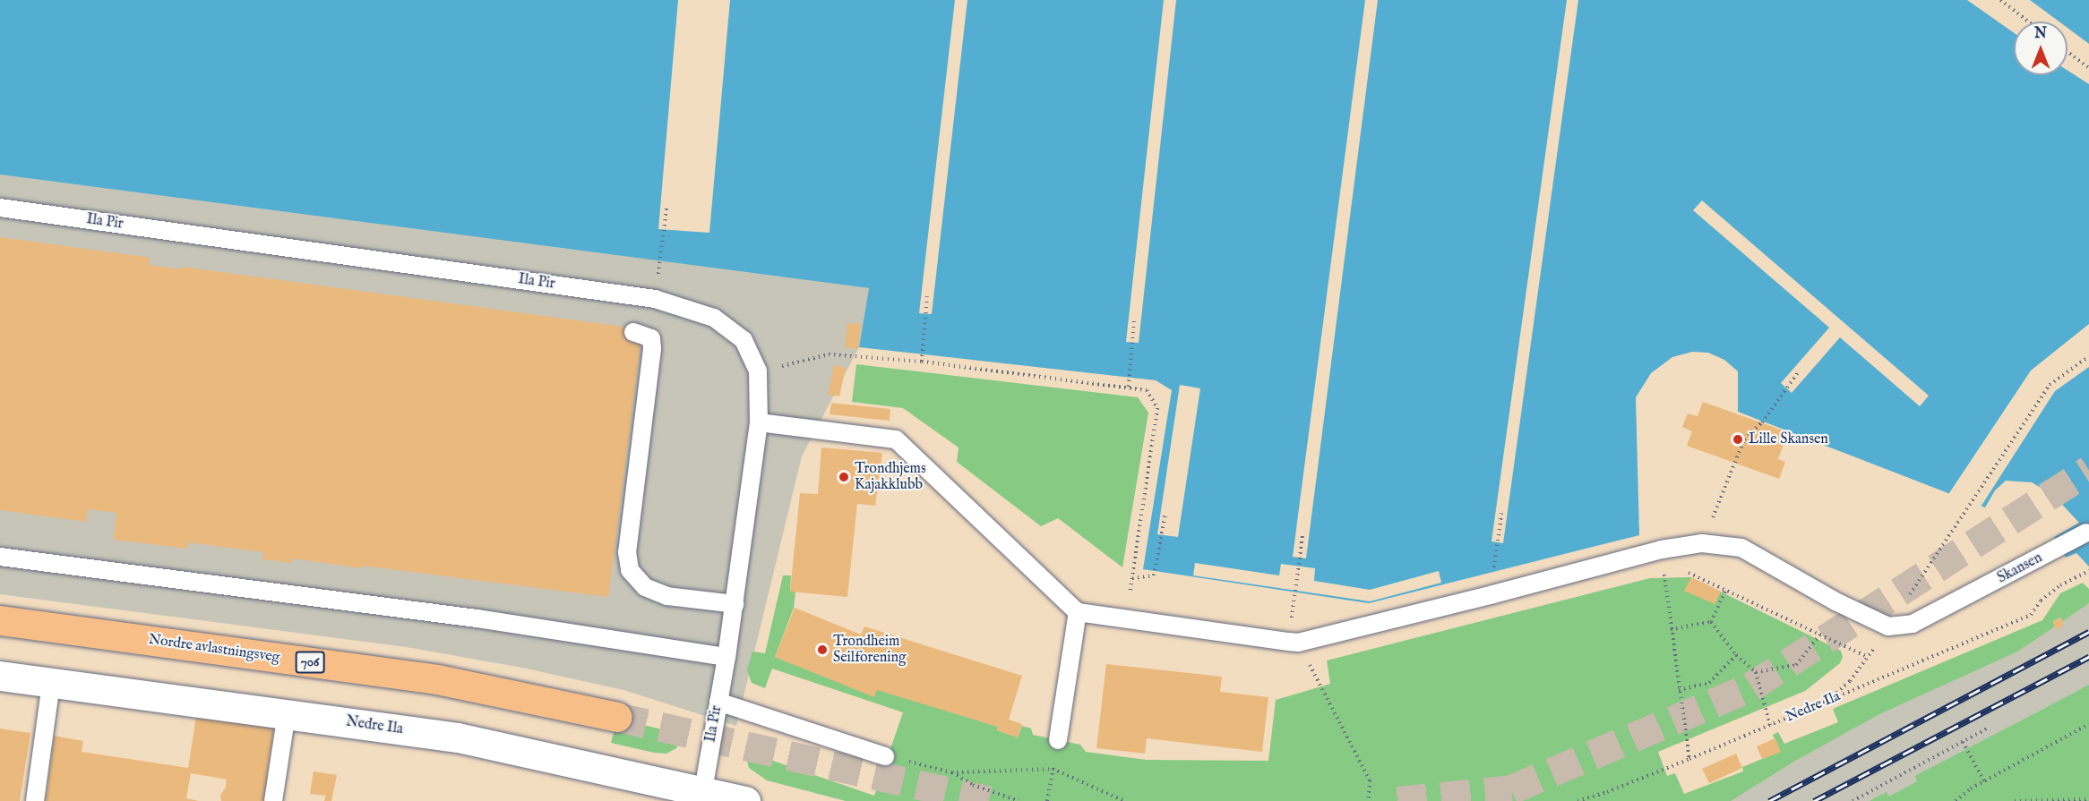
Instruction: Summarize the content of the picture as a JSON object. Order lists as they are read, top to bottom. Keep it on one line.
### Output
{"streets":{"highway":["Nordre avlastningsveg","706"],"street":["Nedre Ila"],"lane":["Ila Pir","Skansen"]},"crossings":[["Ila Pir","Nedre Ila"]],"places":["Lille Skansen","Trondhjems Kajakklubb","Trondheim Seilforening"],"north":"top"}
